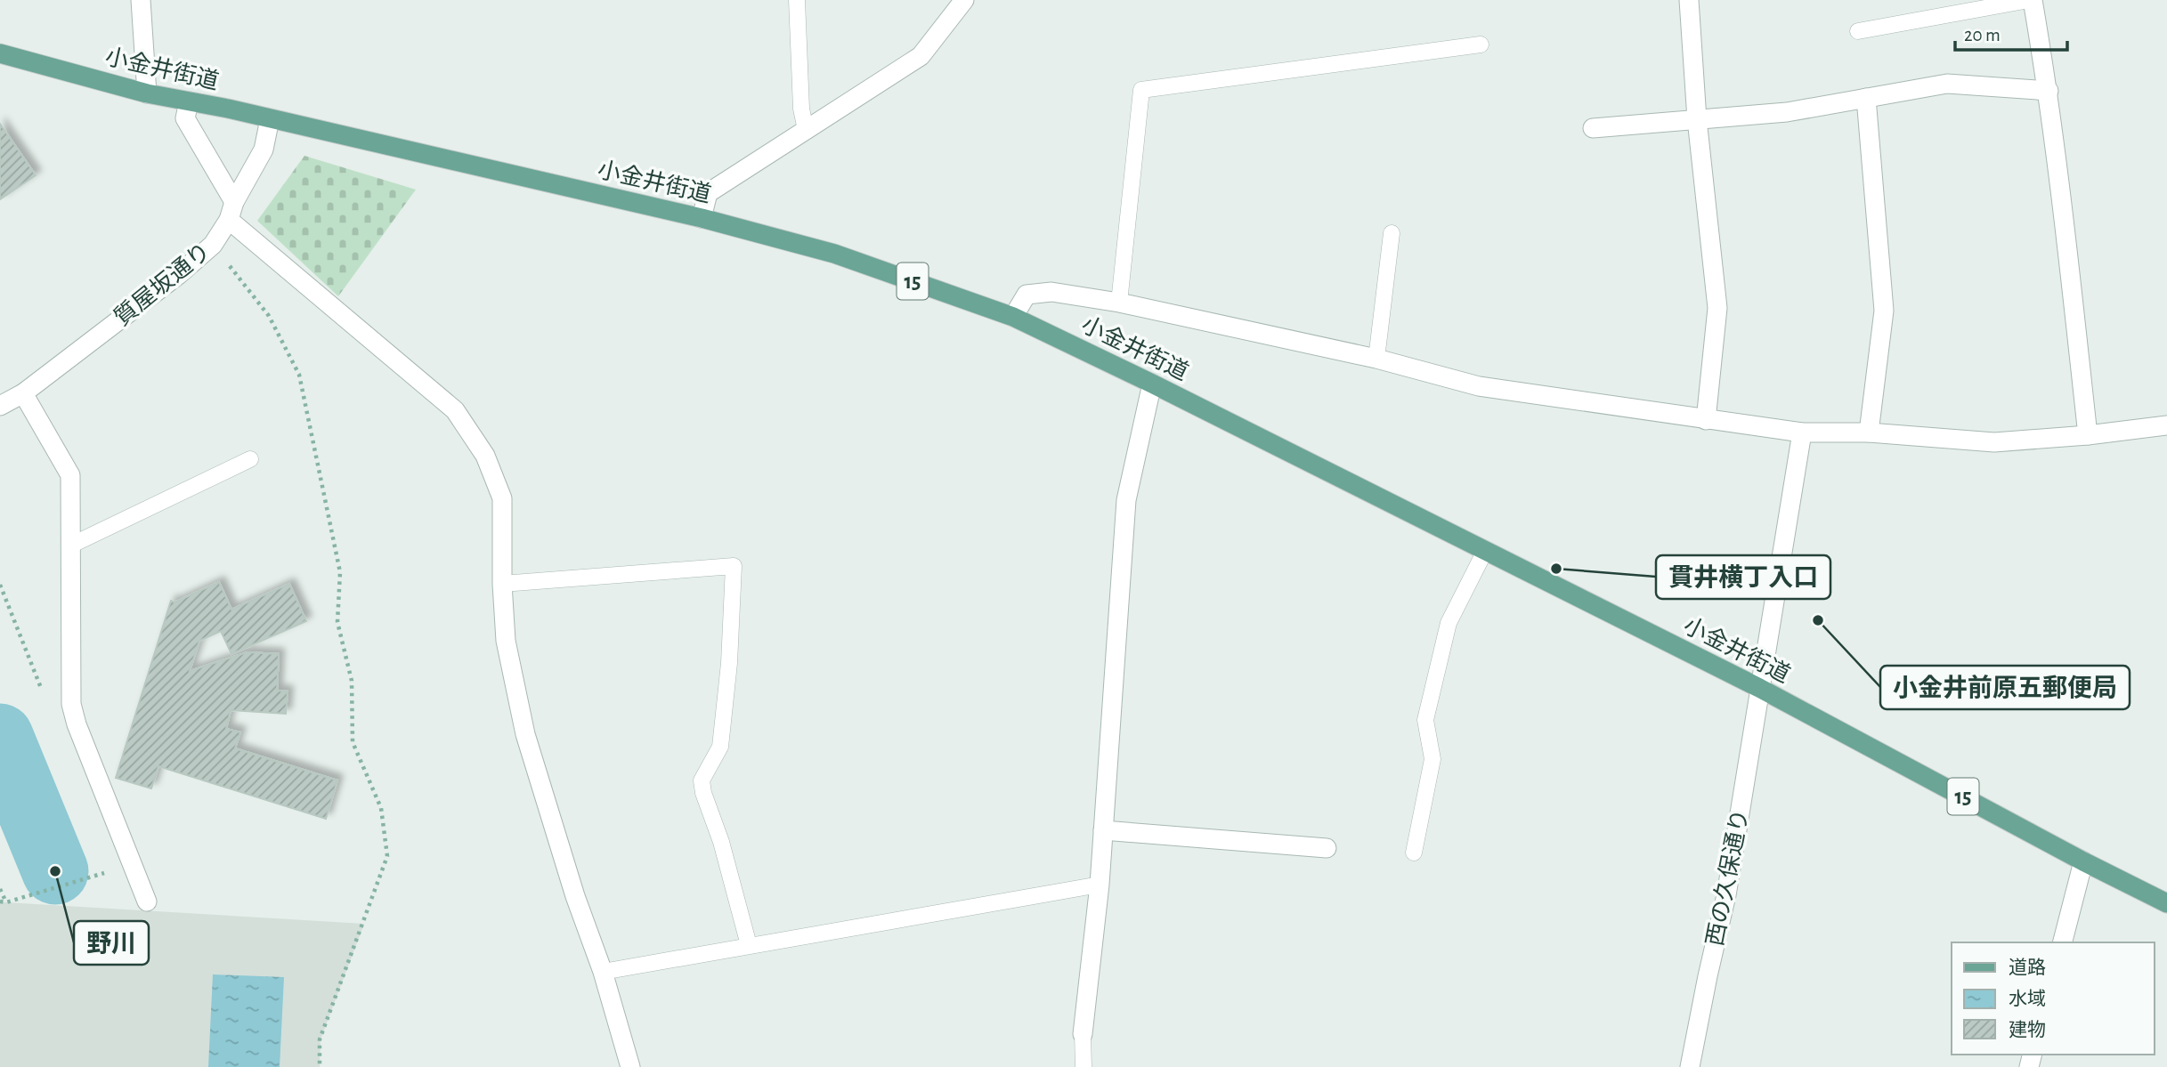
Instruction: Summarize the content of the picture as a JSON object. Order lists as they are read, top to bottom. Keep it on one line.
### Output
{"streets":{"main road":["小金井街道","15"],"street":["質屋坂通り","西の久保通り"]},"crossings":[["小金井街道","質屋坂通り"],["小金井街道","西の久保通り"]],"places":["貫井横丁入口","小金井前原五郵便局","野川"],"legend":["道路","水域","建物"],"scale_bar":"20 m"}
